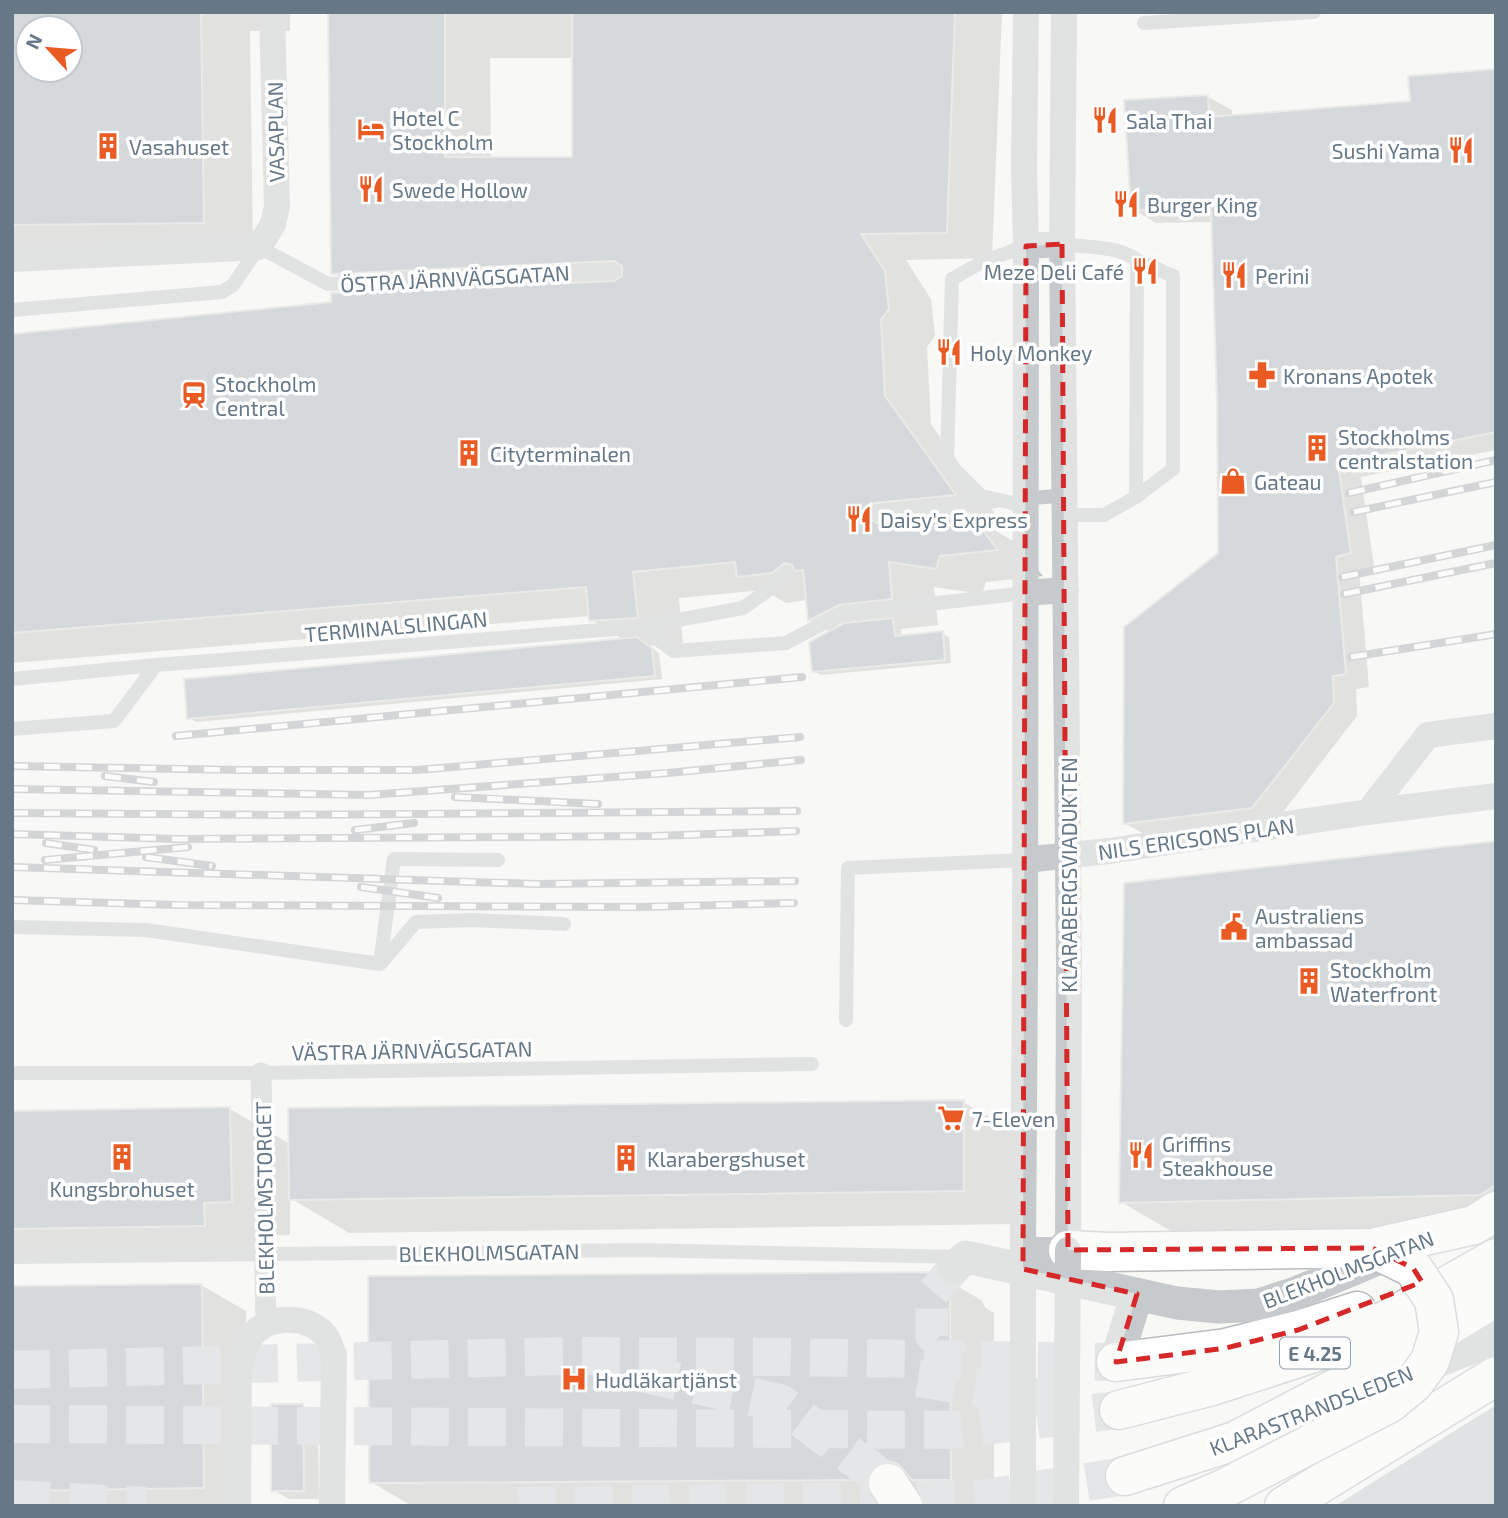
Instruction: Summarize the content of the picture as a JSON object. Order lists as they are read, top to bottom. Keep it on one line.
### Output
{"streets":{"highway":["E 4.25","KLARASTRANDSLEDEN"],"street":["VASAPLAN","NILS ERICSONS PLAN","KLARABERGSVIADUKTEN","BLEKHOLMSTORGET","BLEKHOLMSGATAN"],"lane":["ÖSTRA JÄRNVÄGSGATAN","TERMINALSLINGAN","VÄSTRA JÄRNVÄGSGATAN"]},"crossings":[["VASAPLAN","ÖSTRA JÄRNVÄGSGATAN"],["NILS ERICSONS PLAN","KLARABERGSVIADUKTEN"],["VÄSTRA JÄRNVÄGSGATAN","BLEKHOLMSTORGET"],["E 4.25","KLARASTRANDSLEDEN"]],"places":{"restaurant":["Sala Thai","Sushi Yama","Swede Hollow","Burger King","Meze Deli Café","Perini","Holy Monkey","Daisy's Express","Griffins Steakhouse"],"hotel":["Hotel C Stockholm"],"building":["Vasahuset","Stockholms centralstation","Cityterminalen","Stockholm Waterfront","Kungsbrohuset","Klarabergshuset"],"pharmacy":["Kronans Apotek"],"station":["Stockholm Central"],"shop":["Gateau"],"public building":["Australiens ambassad"],"supermarket":["7-Eleven"],"hospital":["Hudläkartjänst"]},"north":"top left"}
